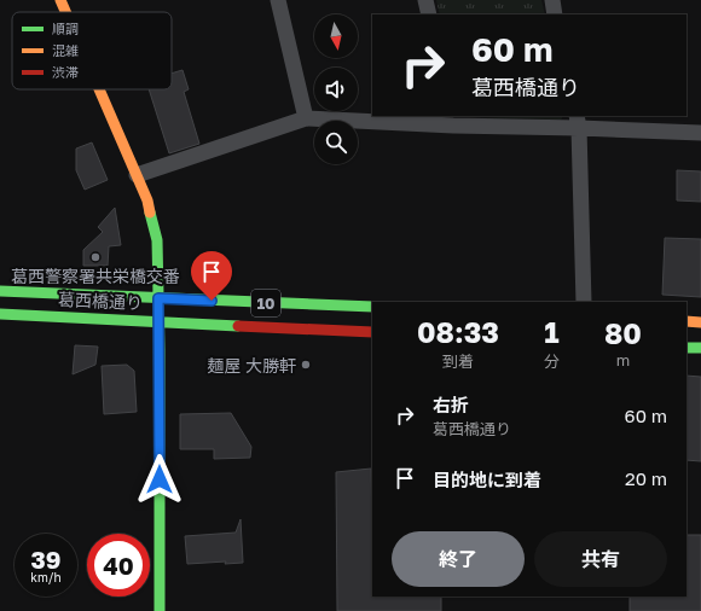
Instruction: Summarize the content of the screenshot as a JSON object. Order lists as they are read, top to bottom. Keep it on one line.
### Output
{"streets":{"main road":["葛西橋通り","10"]},"places":["葛西警察署共栄橋交番","麺屋 大勝軒"],"legend":["順調","混雑","渋滞"],"north":"bottom","page":{"turn":["60 m","葛西橋通り"],"eta":["08:33","到着","1","分","80","m"],"list":[{"name":"右折","note":"葛西橋通り","value":"60 m"},{"name":"目的地に到着","value":"20 m"}],"buttons":["終了","共有"],"speed":"39 km/h","limit":"40"}}
